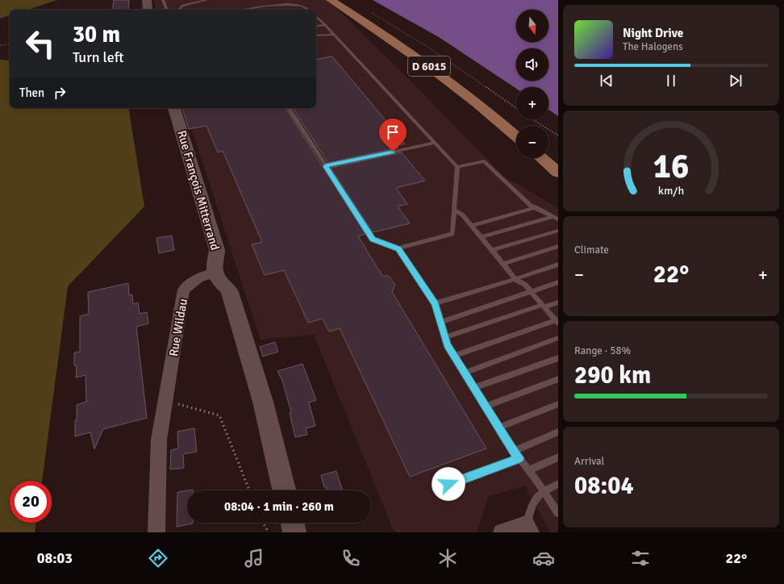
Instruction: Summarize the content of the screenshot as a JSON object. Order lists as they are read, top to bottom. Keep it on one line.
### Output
{"streets":{"main road":["D 6015"],"street":["Rue François Mitterrand","Rue Wildau"]},"crossings":[["Rue François Mitterrand","Rue Wildau"]],"north":"bottom","page":{"map_buttons":["+","−"],"turn":["30 m","Turn left"],"song":["Night Drive","The Halogens"],"then":"Then","tile":["Climate",["Range · 58%","290 km"],["Arrival","08:04"]],"heat":["−","22°","+"],"limit":"20","trip":"08:04 · 1 min · 260 m","tabs":["08:03","22°"],"gauge":["16","km/h"]}}
